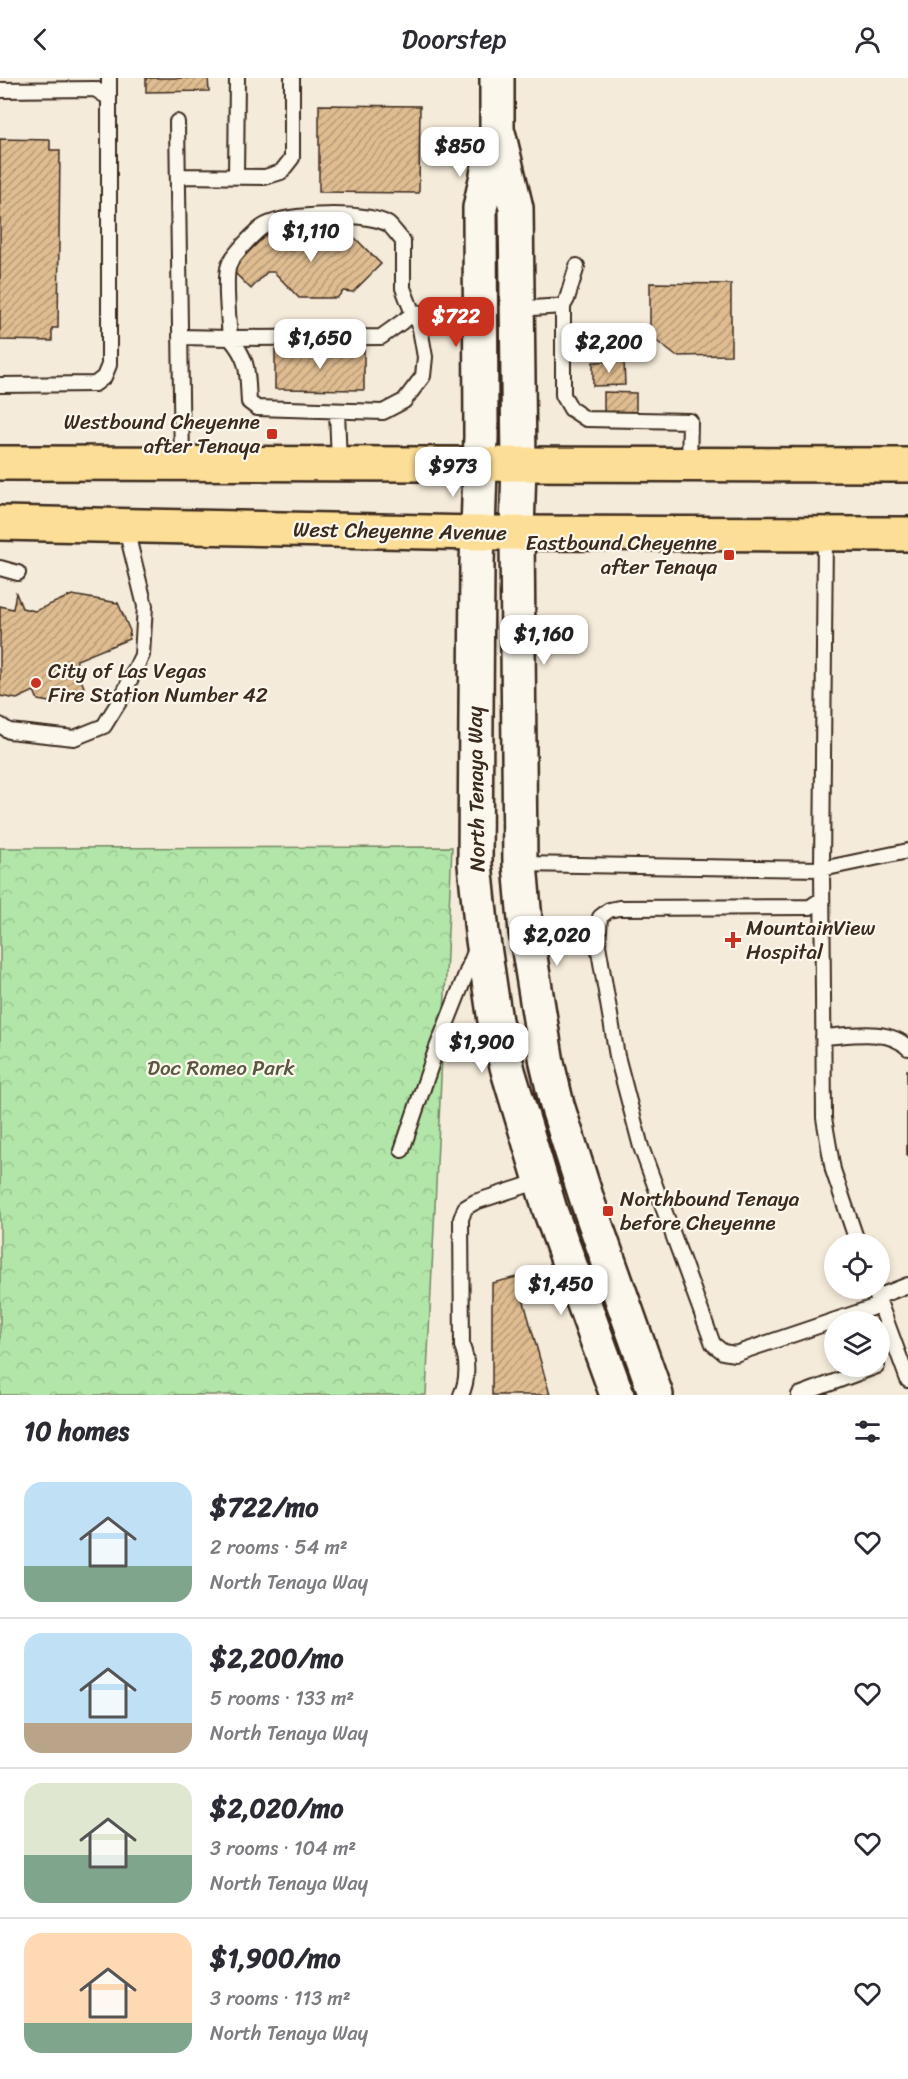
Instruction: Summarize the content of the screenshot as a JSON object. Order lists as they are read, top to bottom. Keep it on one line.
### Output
{"streets":{"main road":["West Cheyenne Avenue","North Tenaya Way"]},"crossings":[["West Cheyenne Avenue","North Tenaya Way"]],"parks":["Doc Romeo Park"],"places":{"transit":["Westbound Cheyenne after Tenaya","Eastbound Cheyenne after Tenaya","Northbound Tenaya before Cheyenne"],"other":["City of Las Vegas Fire Station Number 42"],"health":["MountainView Hospital"]},"page":{"header":"Doorstep","price":["$850","$1,110","$722","$1,650","$2,200","$973","$1,160","$2,020","$1,900","$1,450"],"heading":"10 homes","list":[{"name":"$722/mo","note":"2 rooms · 54 m² · North Tenaya Way"},{"name":"$2,200/mo","note":"5 rooms · 133 m² · North Tenaya Way"},{"name":"$2,020/mo","note":"3 rooms · 104 m² · North Tenaya Way"},{"name":"$1,900/mo","note":"3 rooms · 113 m² · North Tenaya Way"}]}}
